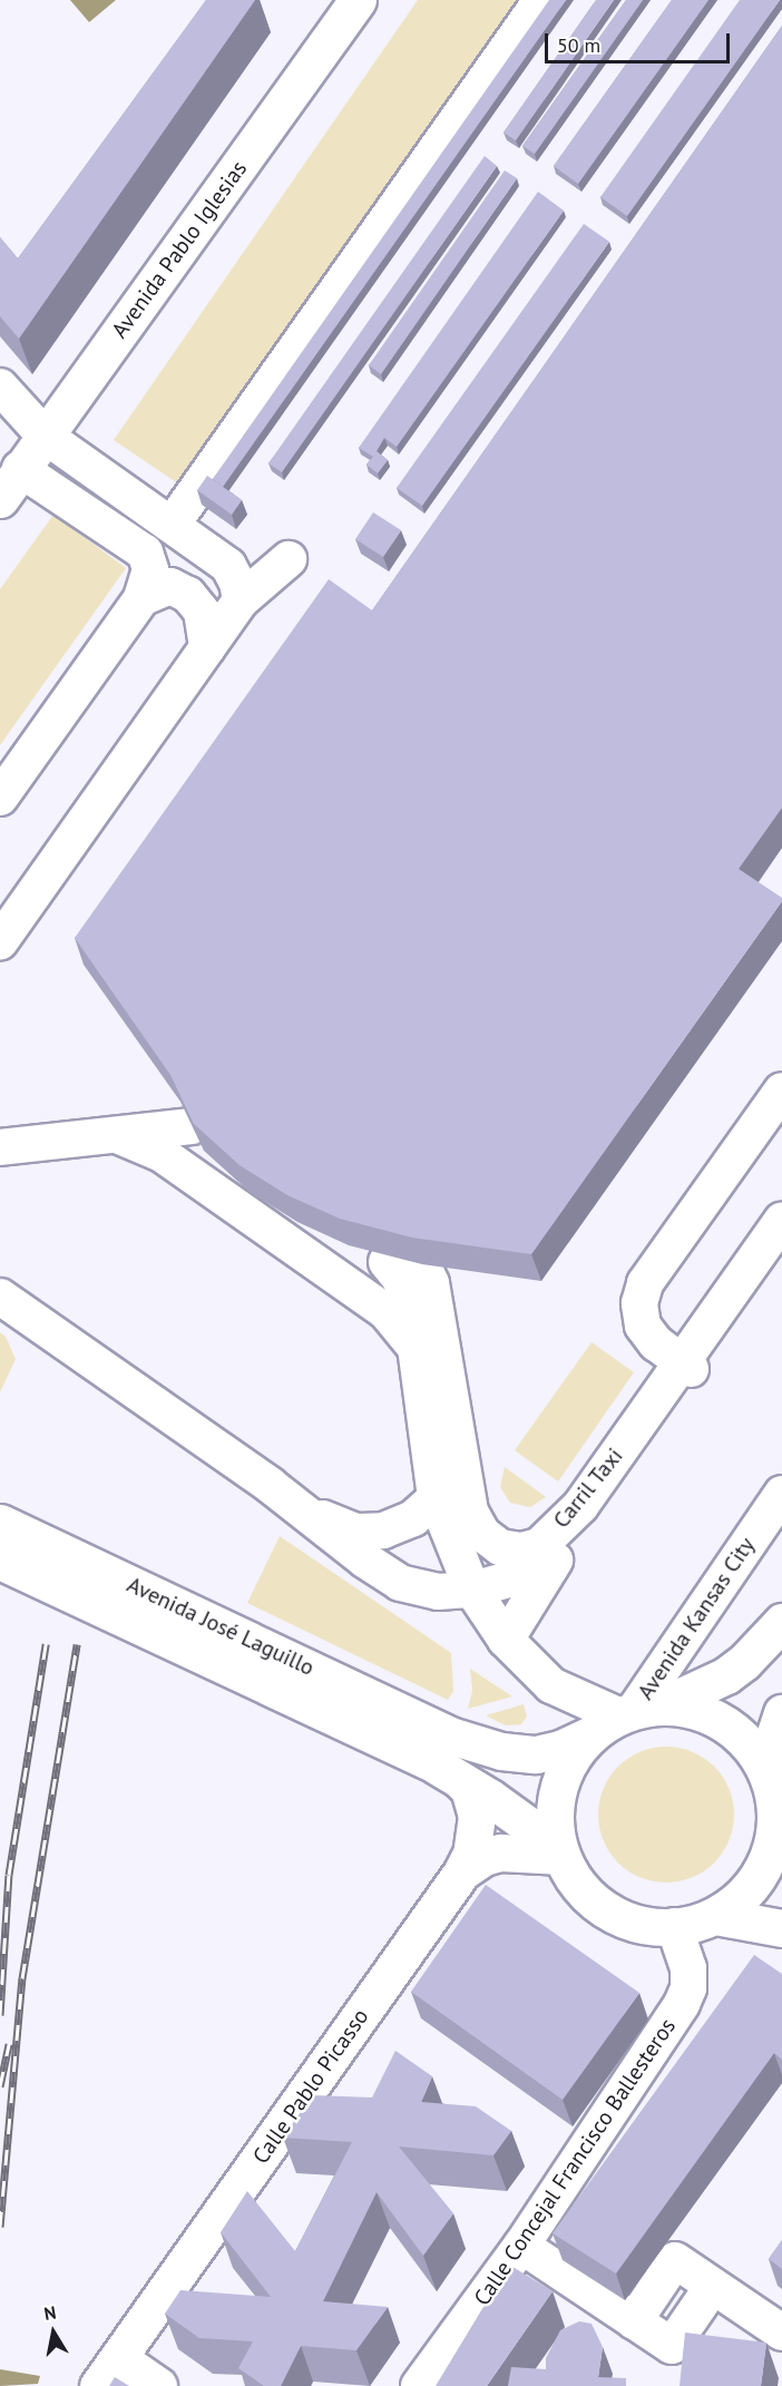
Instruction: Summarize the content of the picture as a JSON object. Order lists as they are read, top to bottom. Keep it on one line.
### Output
{"streets":{"main road":["Avenida Pablo Iglesias","Avenida Kansas City","Avenida José Laguillo","Calle Pablo Picasso"],"street":["Carril Taxi","Calle Concejal Francisco Ballesteros"]},"crossings":[["Avenida Kansas City","Calle Pablo Picasso"],["Avenida Kansas City","Calle Concejal Francisco Ballesteros"],["Calle Pablo Picasso","Calle Concejal Francisco Ballesteros"]],"scale_bar":"50 m","north":"top"}
